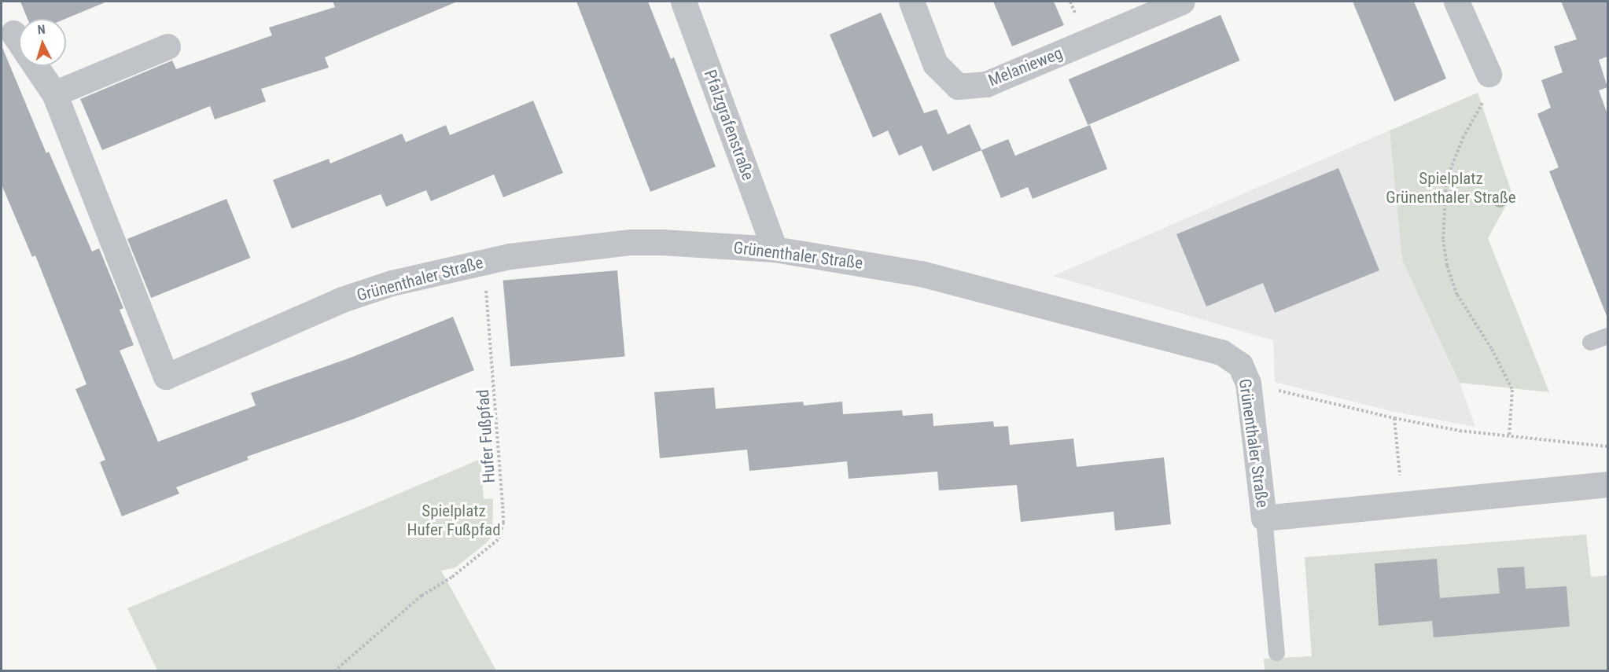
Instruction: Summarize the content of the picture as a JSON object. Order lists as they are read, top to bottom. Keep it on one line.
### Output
{"streets":{"street":["Melanieweg","Pfalzgrafenstraße","Grünenthaler Straße"],"path":["Hufer Fußpfad"]},"crossings":[["Pfalzgrafenstraße","Grünenthaler Straße"],["Grünenthaler Straße","Hufer Fußpfad"]],"parks":["Spielplatz Grünenthaler Straße","Spielplatz Hufer Fußpfad"],"north":"top"}
